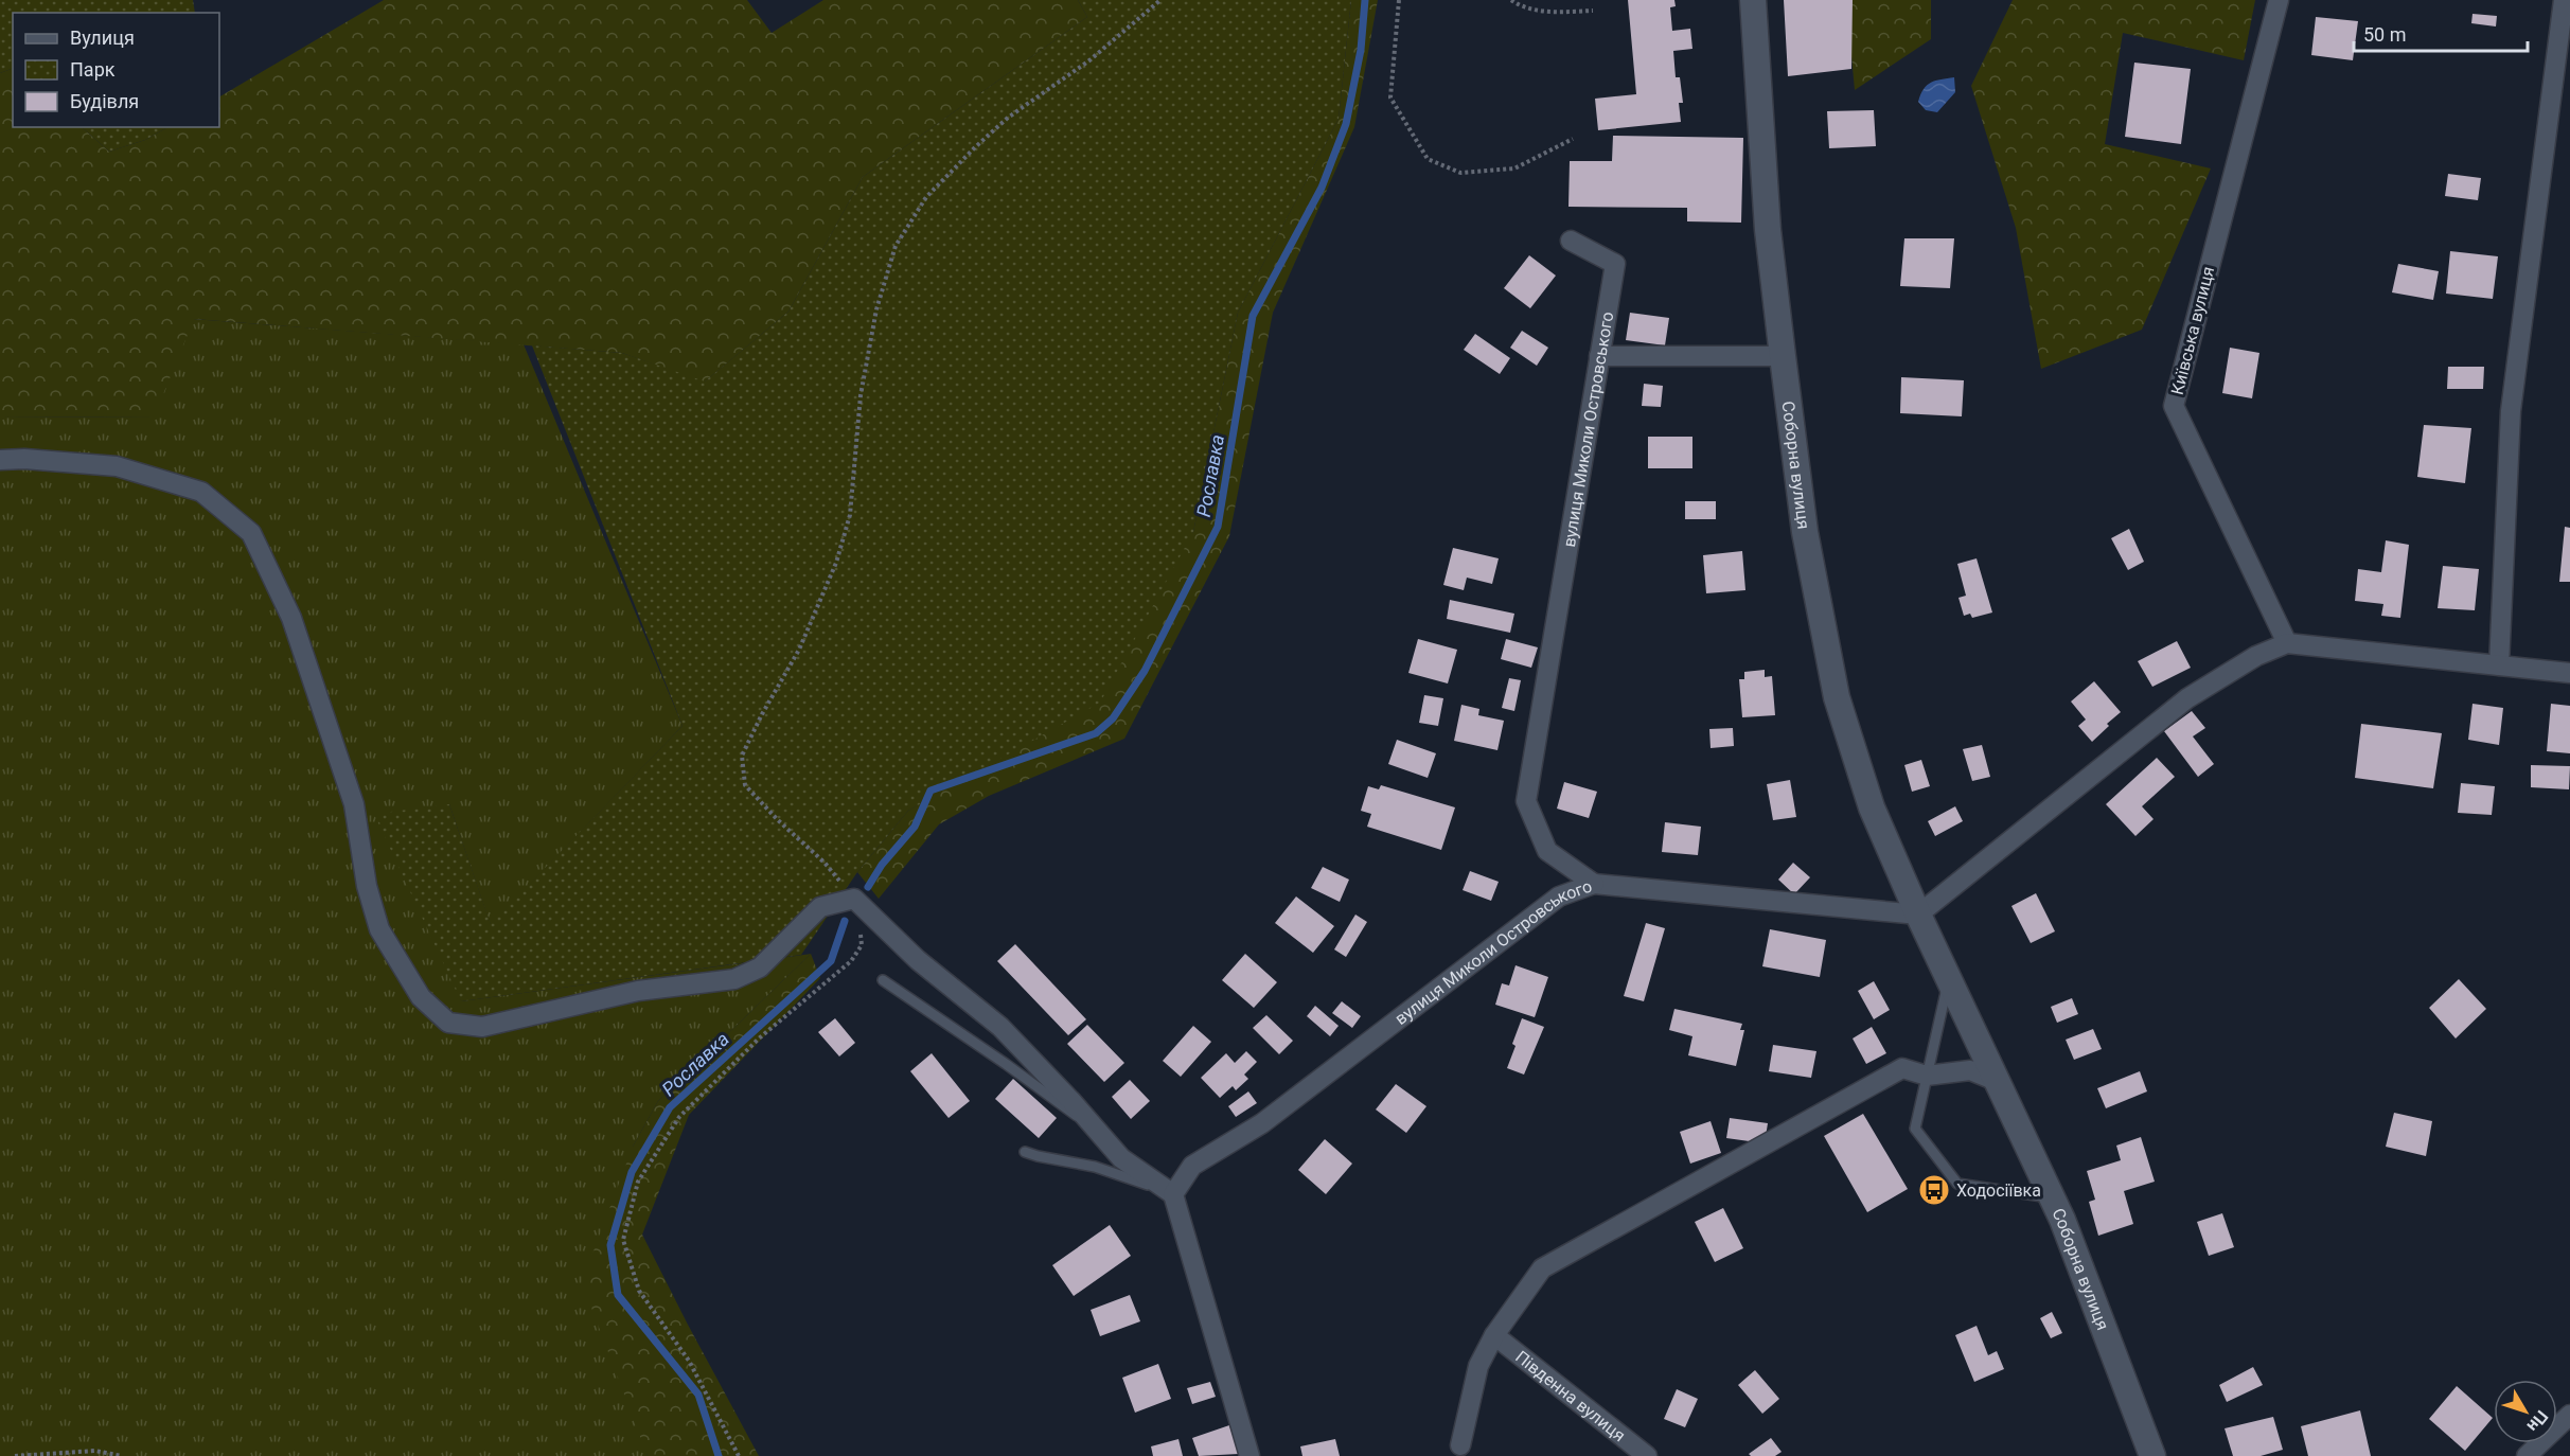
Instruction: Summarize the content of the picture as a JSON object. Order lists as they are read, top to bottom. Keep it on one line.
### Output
{"streets":{"street":["Київська вулиця","вулиця Миколи Островського","Соборна вулиця","Південна вулиця"]},"water":["Рославка"],"places":{"bus stop":["Ходосіївка"]},"legend":["Вулиця","Парк","Будівля"],"scale_bar":"50 m","north":"bottom right"}
